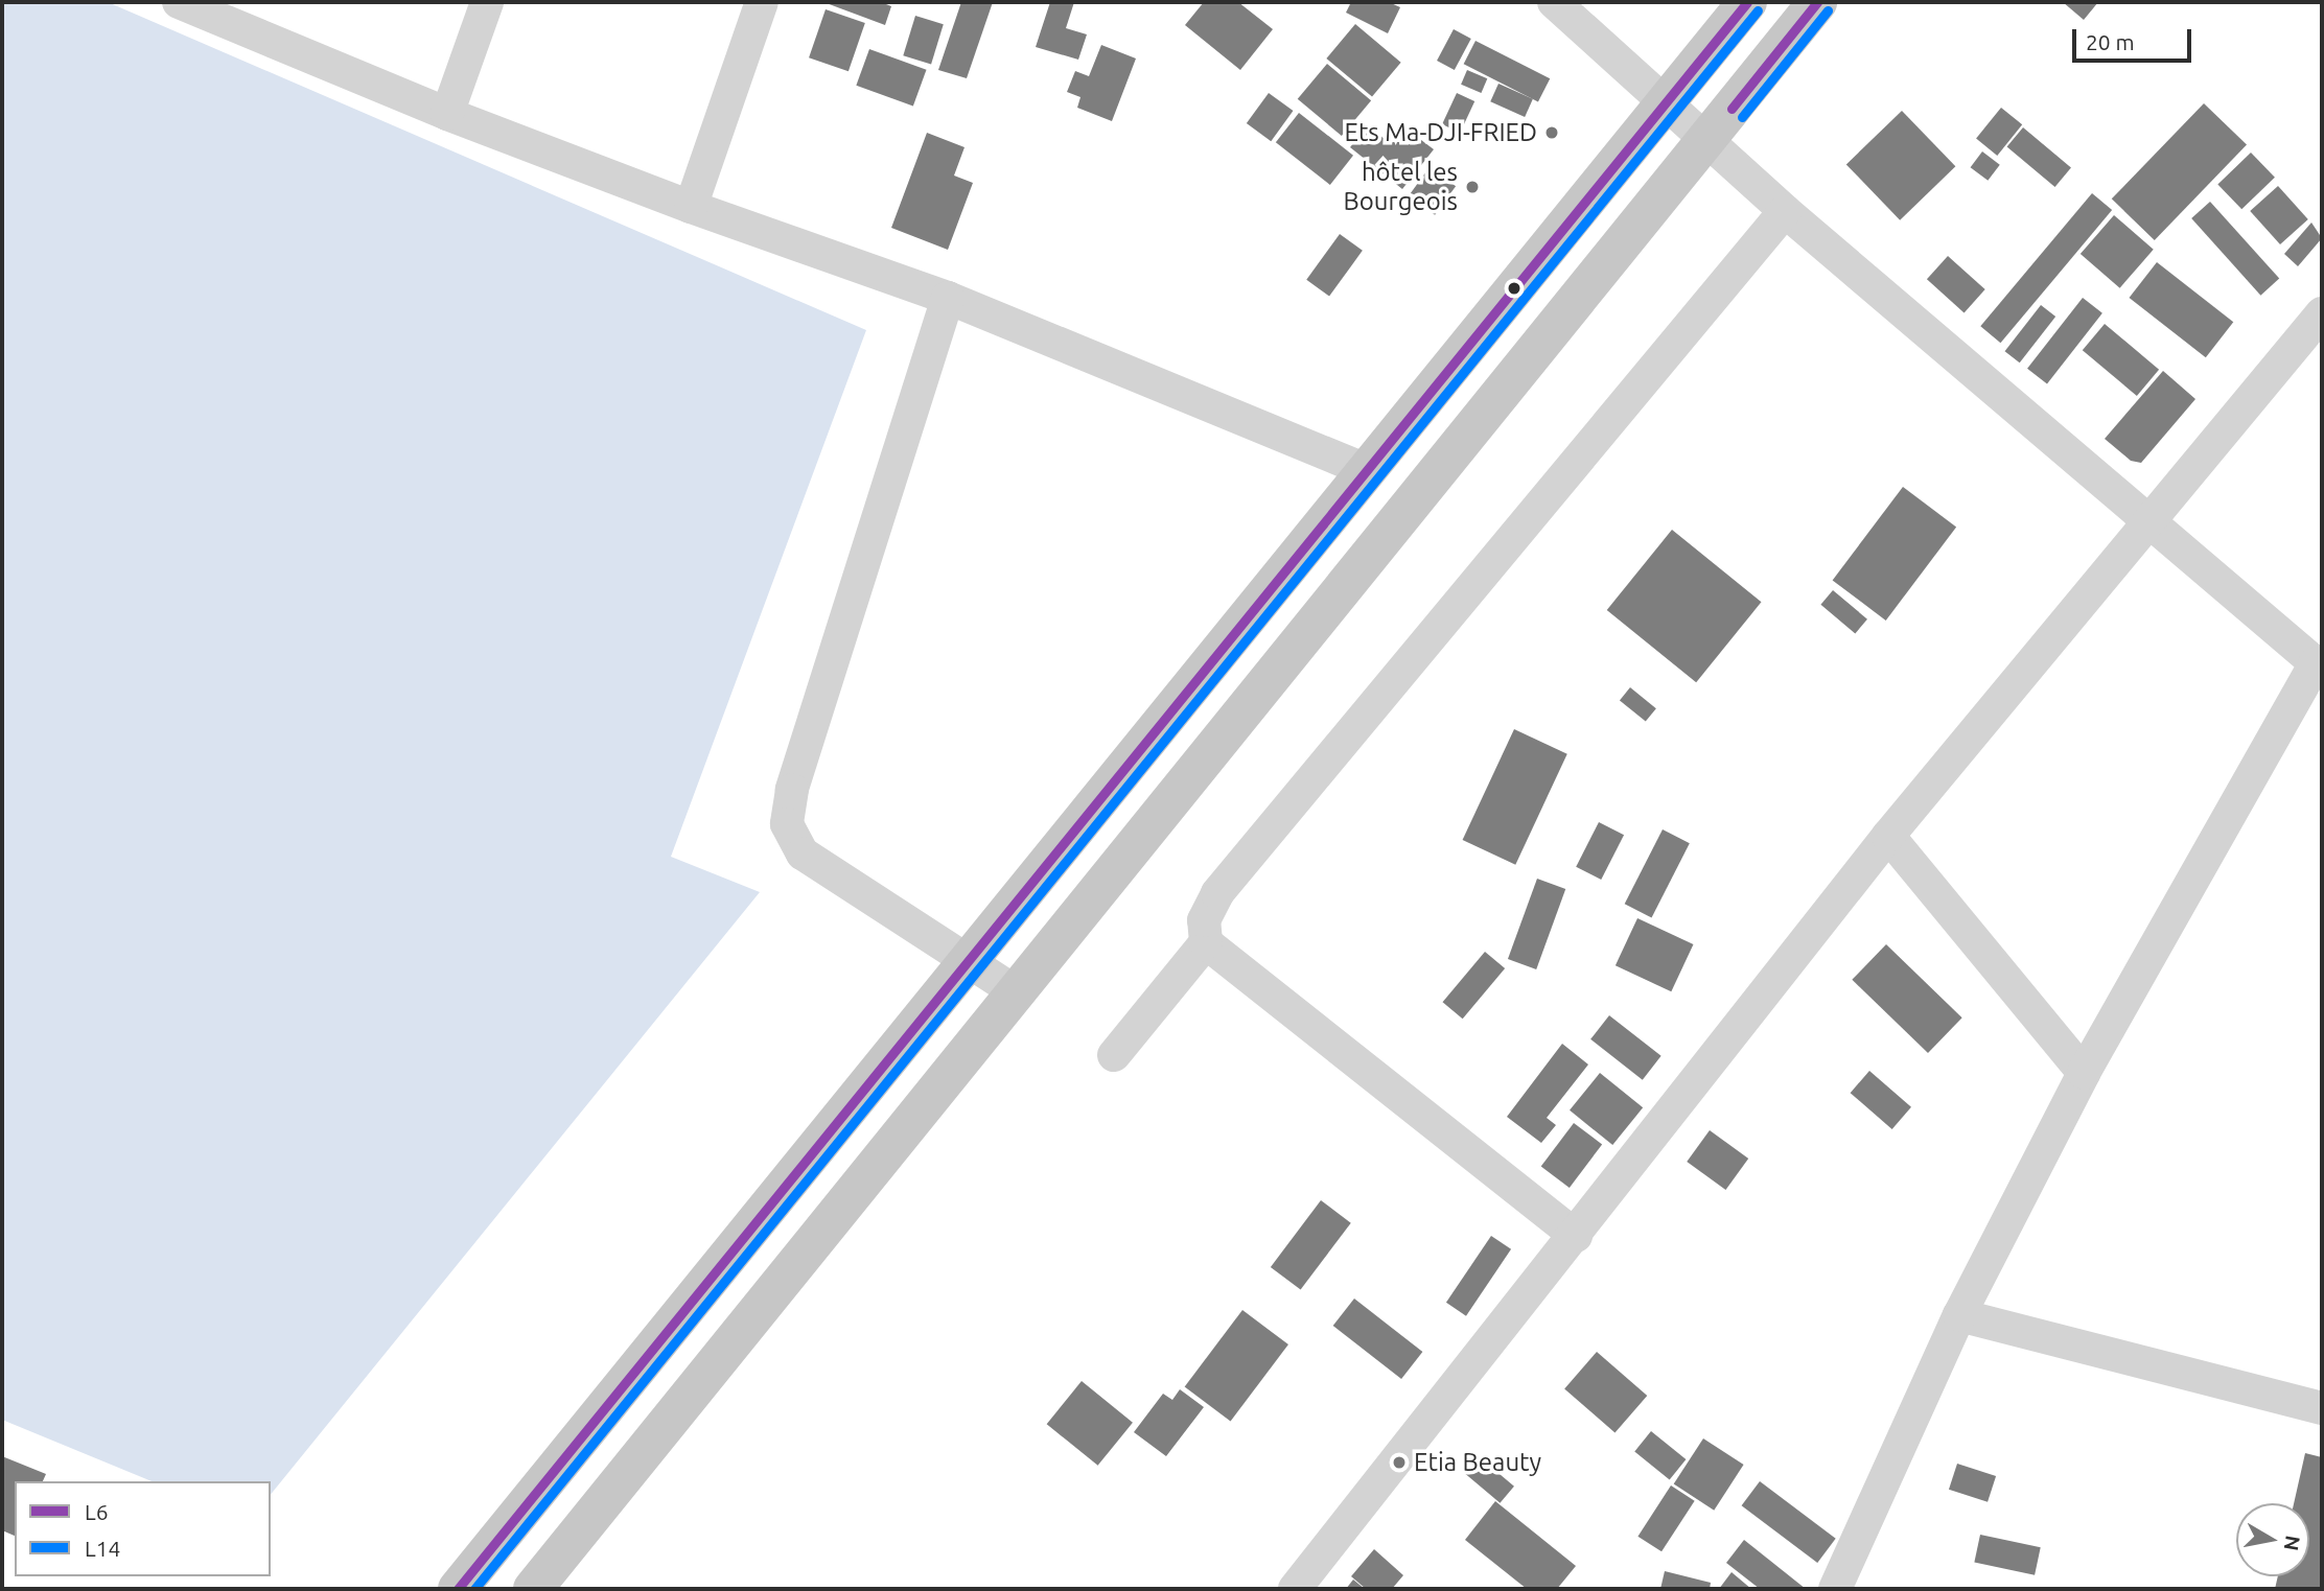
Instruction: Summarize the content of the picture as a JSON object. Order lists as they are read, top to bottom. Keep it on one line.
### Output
{"places":["Ets Ma-DJI-FRIED","hôtel les Bourgeois","Etia Beauty"],"lines":["transit line L6","transit line L14"],"legend":["L6","L14"],"scale_bar":"20 m","north":"right"}
